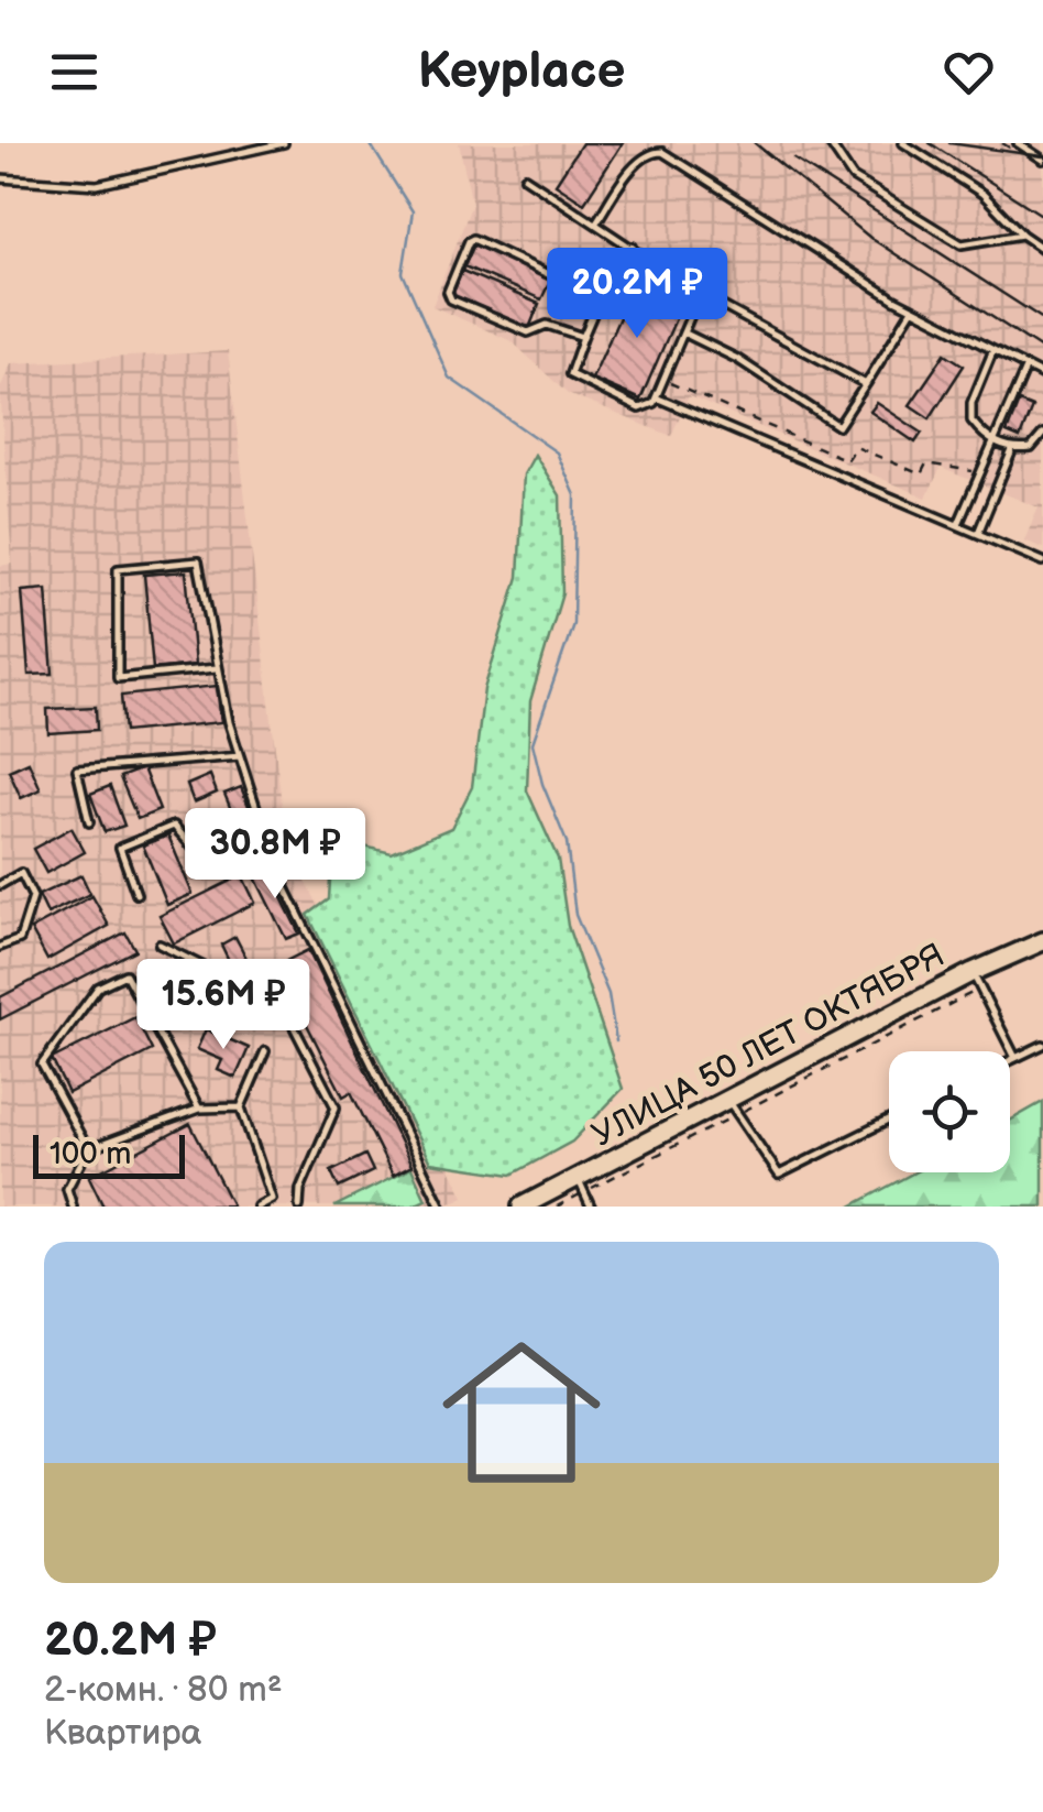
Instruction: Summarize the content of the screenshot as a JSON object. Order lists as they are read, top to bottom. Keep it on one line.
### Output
{"streets":{"main road":["УЛИЦА 50 ЛЕТ ОКТЯБРЯ"]},"scale_bar":"100 m","page":{"header":"Keyplace","price":["20.2M ₽","30.8M ₽","15.6M ₽"],"scale":"100 m","list":[{"name":"20.2M ₽","note":"2-комн. · 80 m² · Квартира"}]}}
